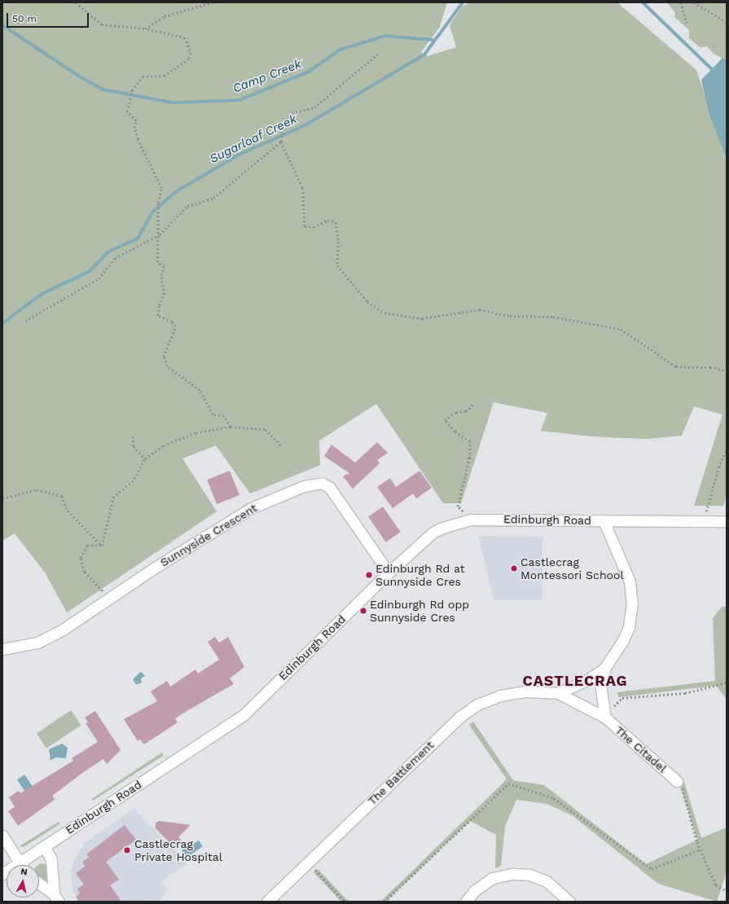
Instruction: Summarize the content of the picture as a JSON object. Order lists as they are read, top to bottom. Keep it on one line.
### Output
{"streets":{"street":["Edinburgh Road","Sunnyside Crescent","The Citadel","The Battlement"]},"crossings":[["Edinburgh Road","Sunnyside Crescent"],["The Citadel","The Battlement"]],"districts":["CASTLECRAG"],"water":["Camp Creek","Sugarloaf Creek"],"places":["Castlecrag Montessori School","Edinburgh Rd at Sunnyside Cres","Edinburgh Rd opp Sunnyside Cres","Castlecrag Private Hospital"],"scale_bar":"50 m","north":"top"}
